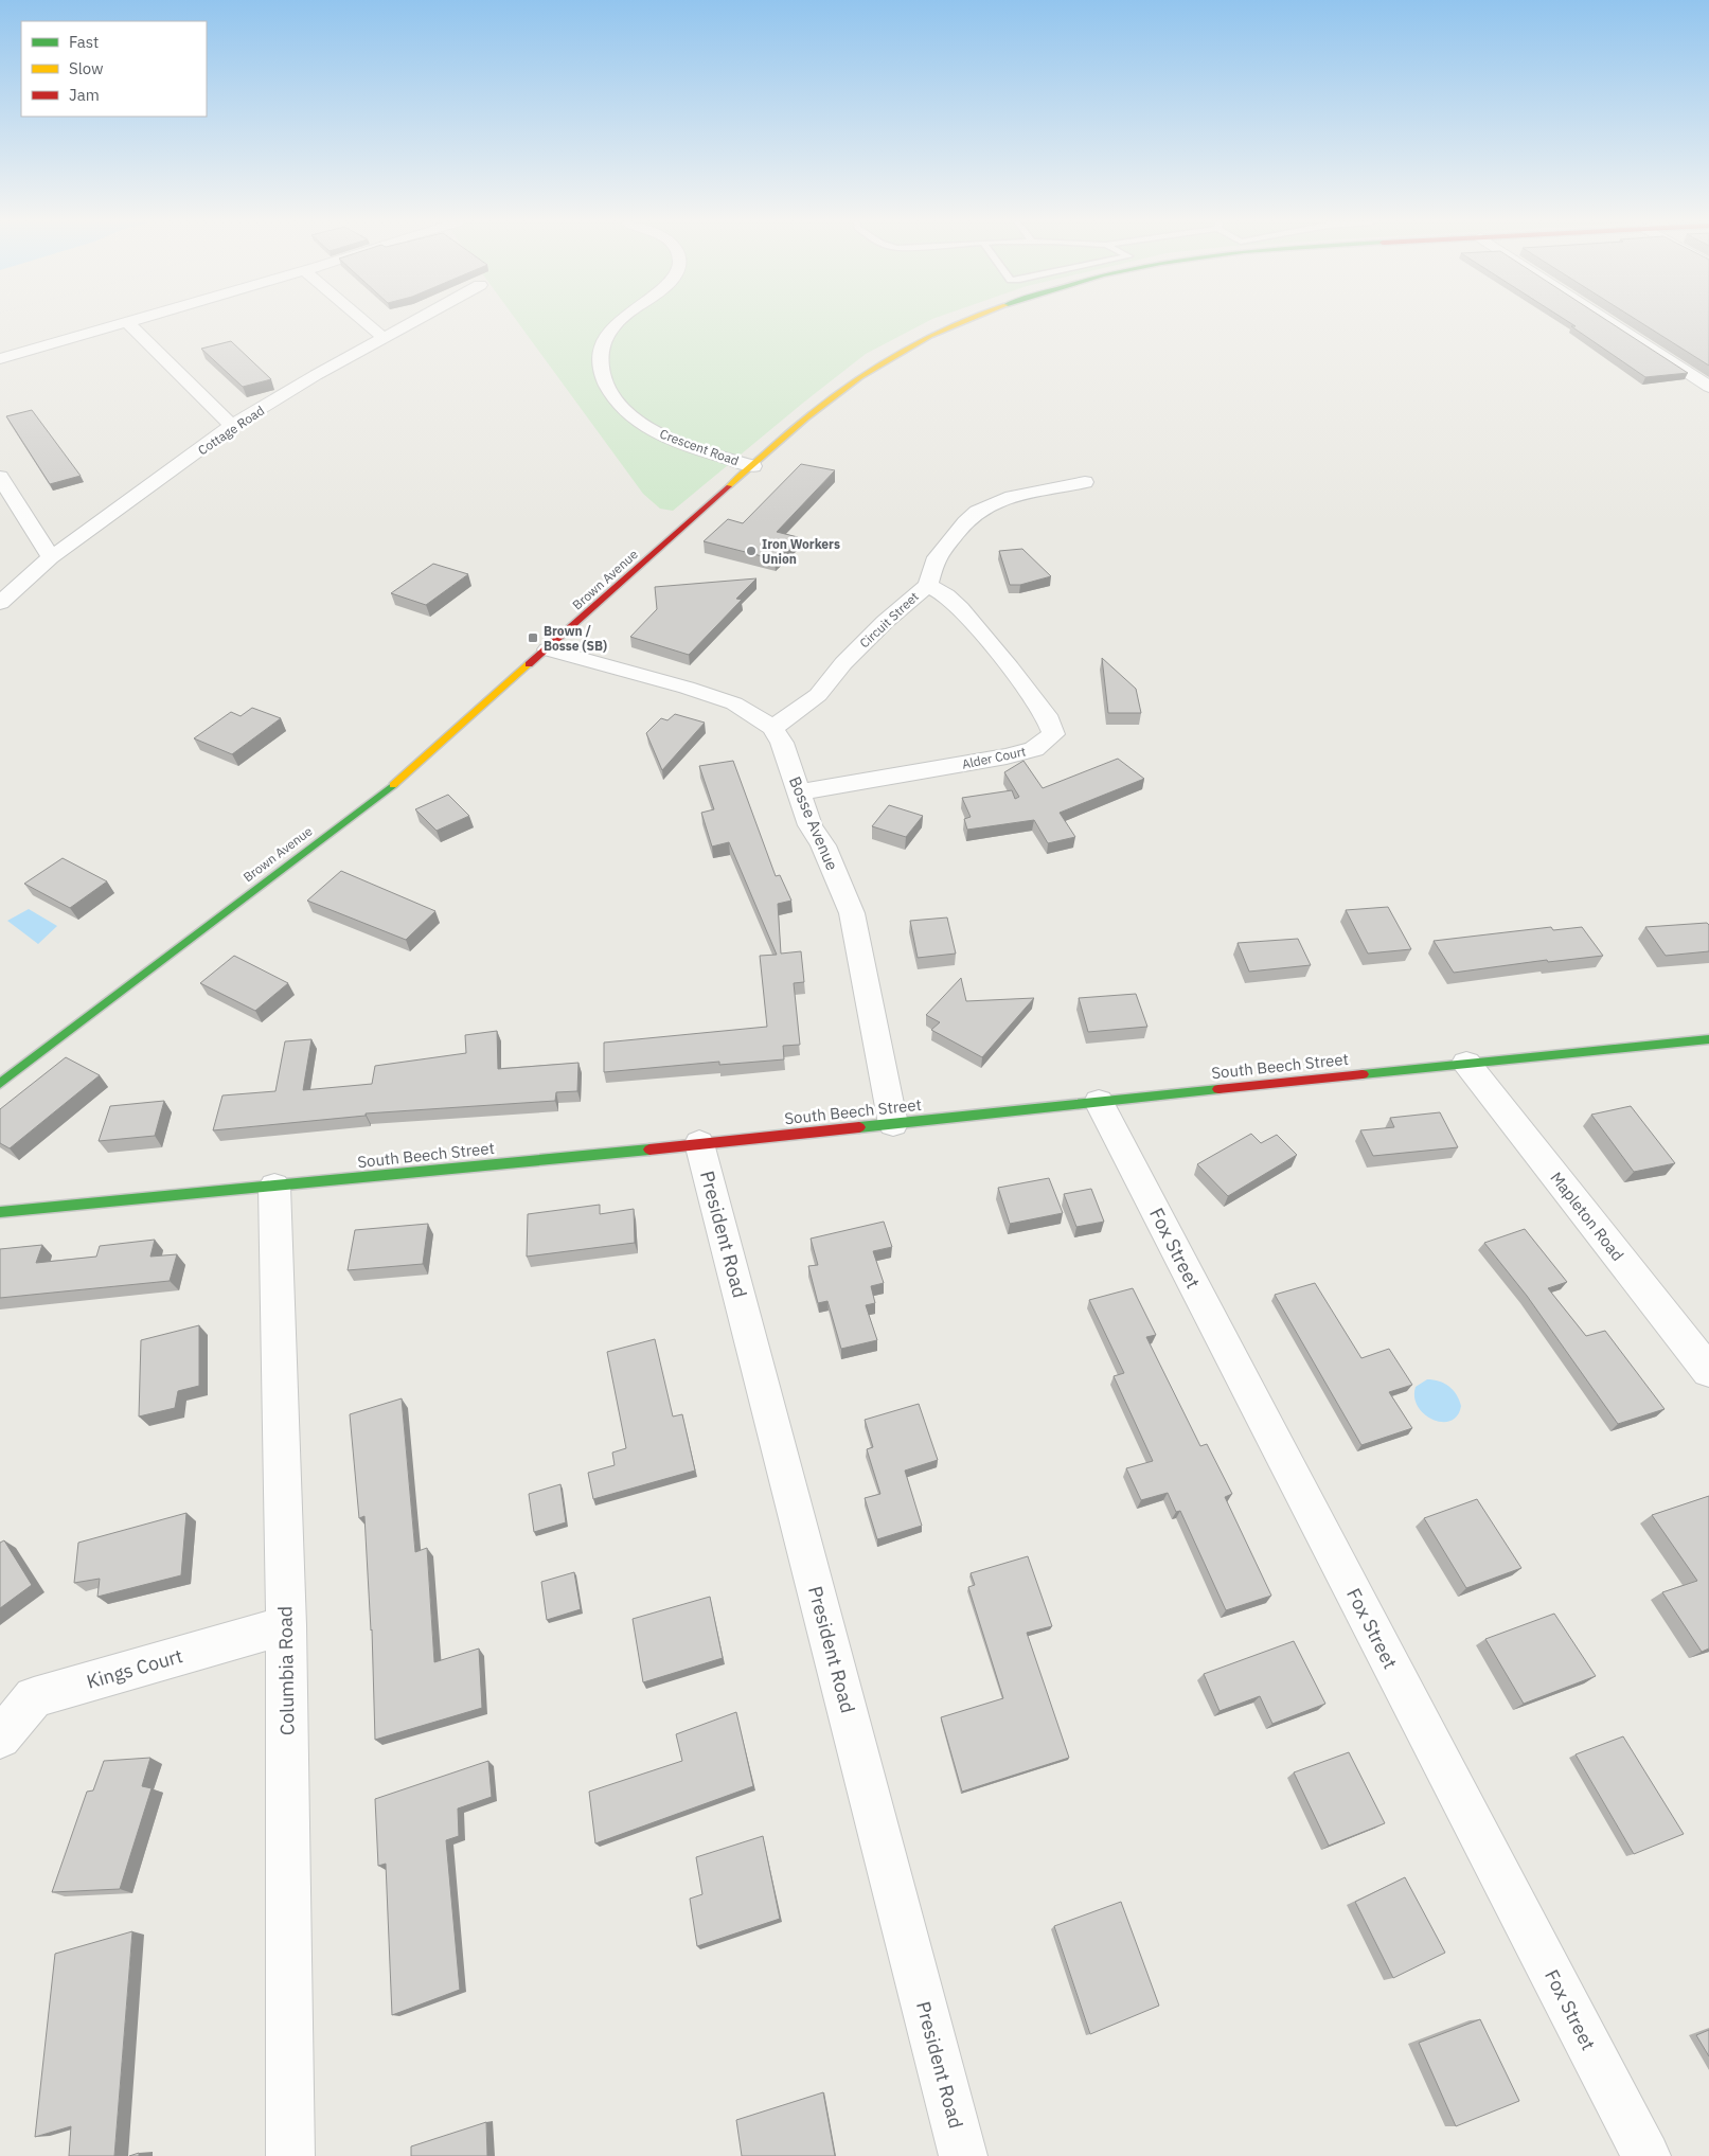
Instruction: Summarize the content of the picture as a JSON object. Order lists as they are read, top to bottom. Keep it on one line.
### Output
{"streets":{"main road":["Brown Avenue","South Beech Street"],"street":["Cottage Road","Crescent Road","Circuit Street","Alder Court","Bosse Avenue","Mapleton Road","President Road","Fox Street","Kings Court","Columbia Road"]},"crossings":[["Crescent Road","Brown Avenue"],["Brown Avenue","Bosse Avenue"],["Circuit Street","Alder Court"],["Circuit Street","Bosse Avenue"],["Alder Court","Bosse Avenue"],["Bosse Avenue","South Beech Street"],["South Beech Street","Mapleton Road"],["South Beech Street","President Road"],["South Beech Street","Fox Street"],["South Beech Street","Columbia Road"],["Kings Court","Columbia Road"]],"places":{"other":["Iron Workers Union"],"transit":["Brown / Bosse (SB)"]},"legend":["Fast","Slow","Jam"]}
